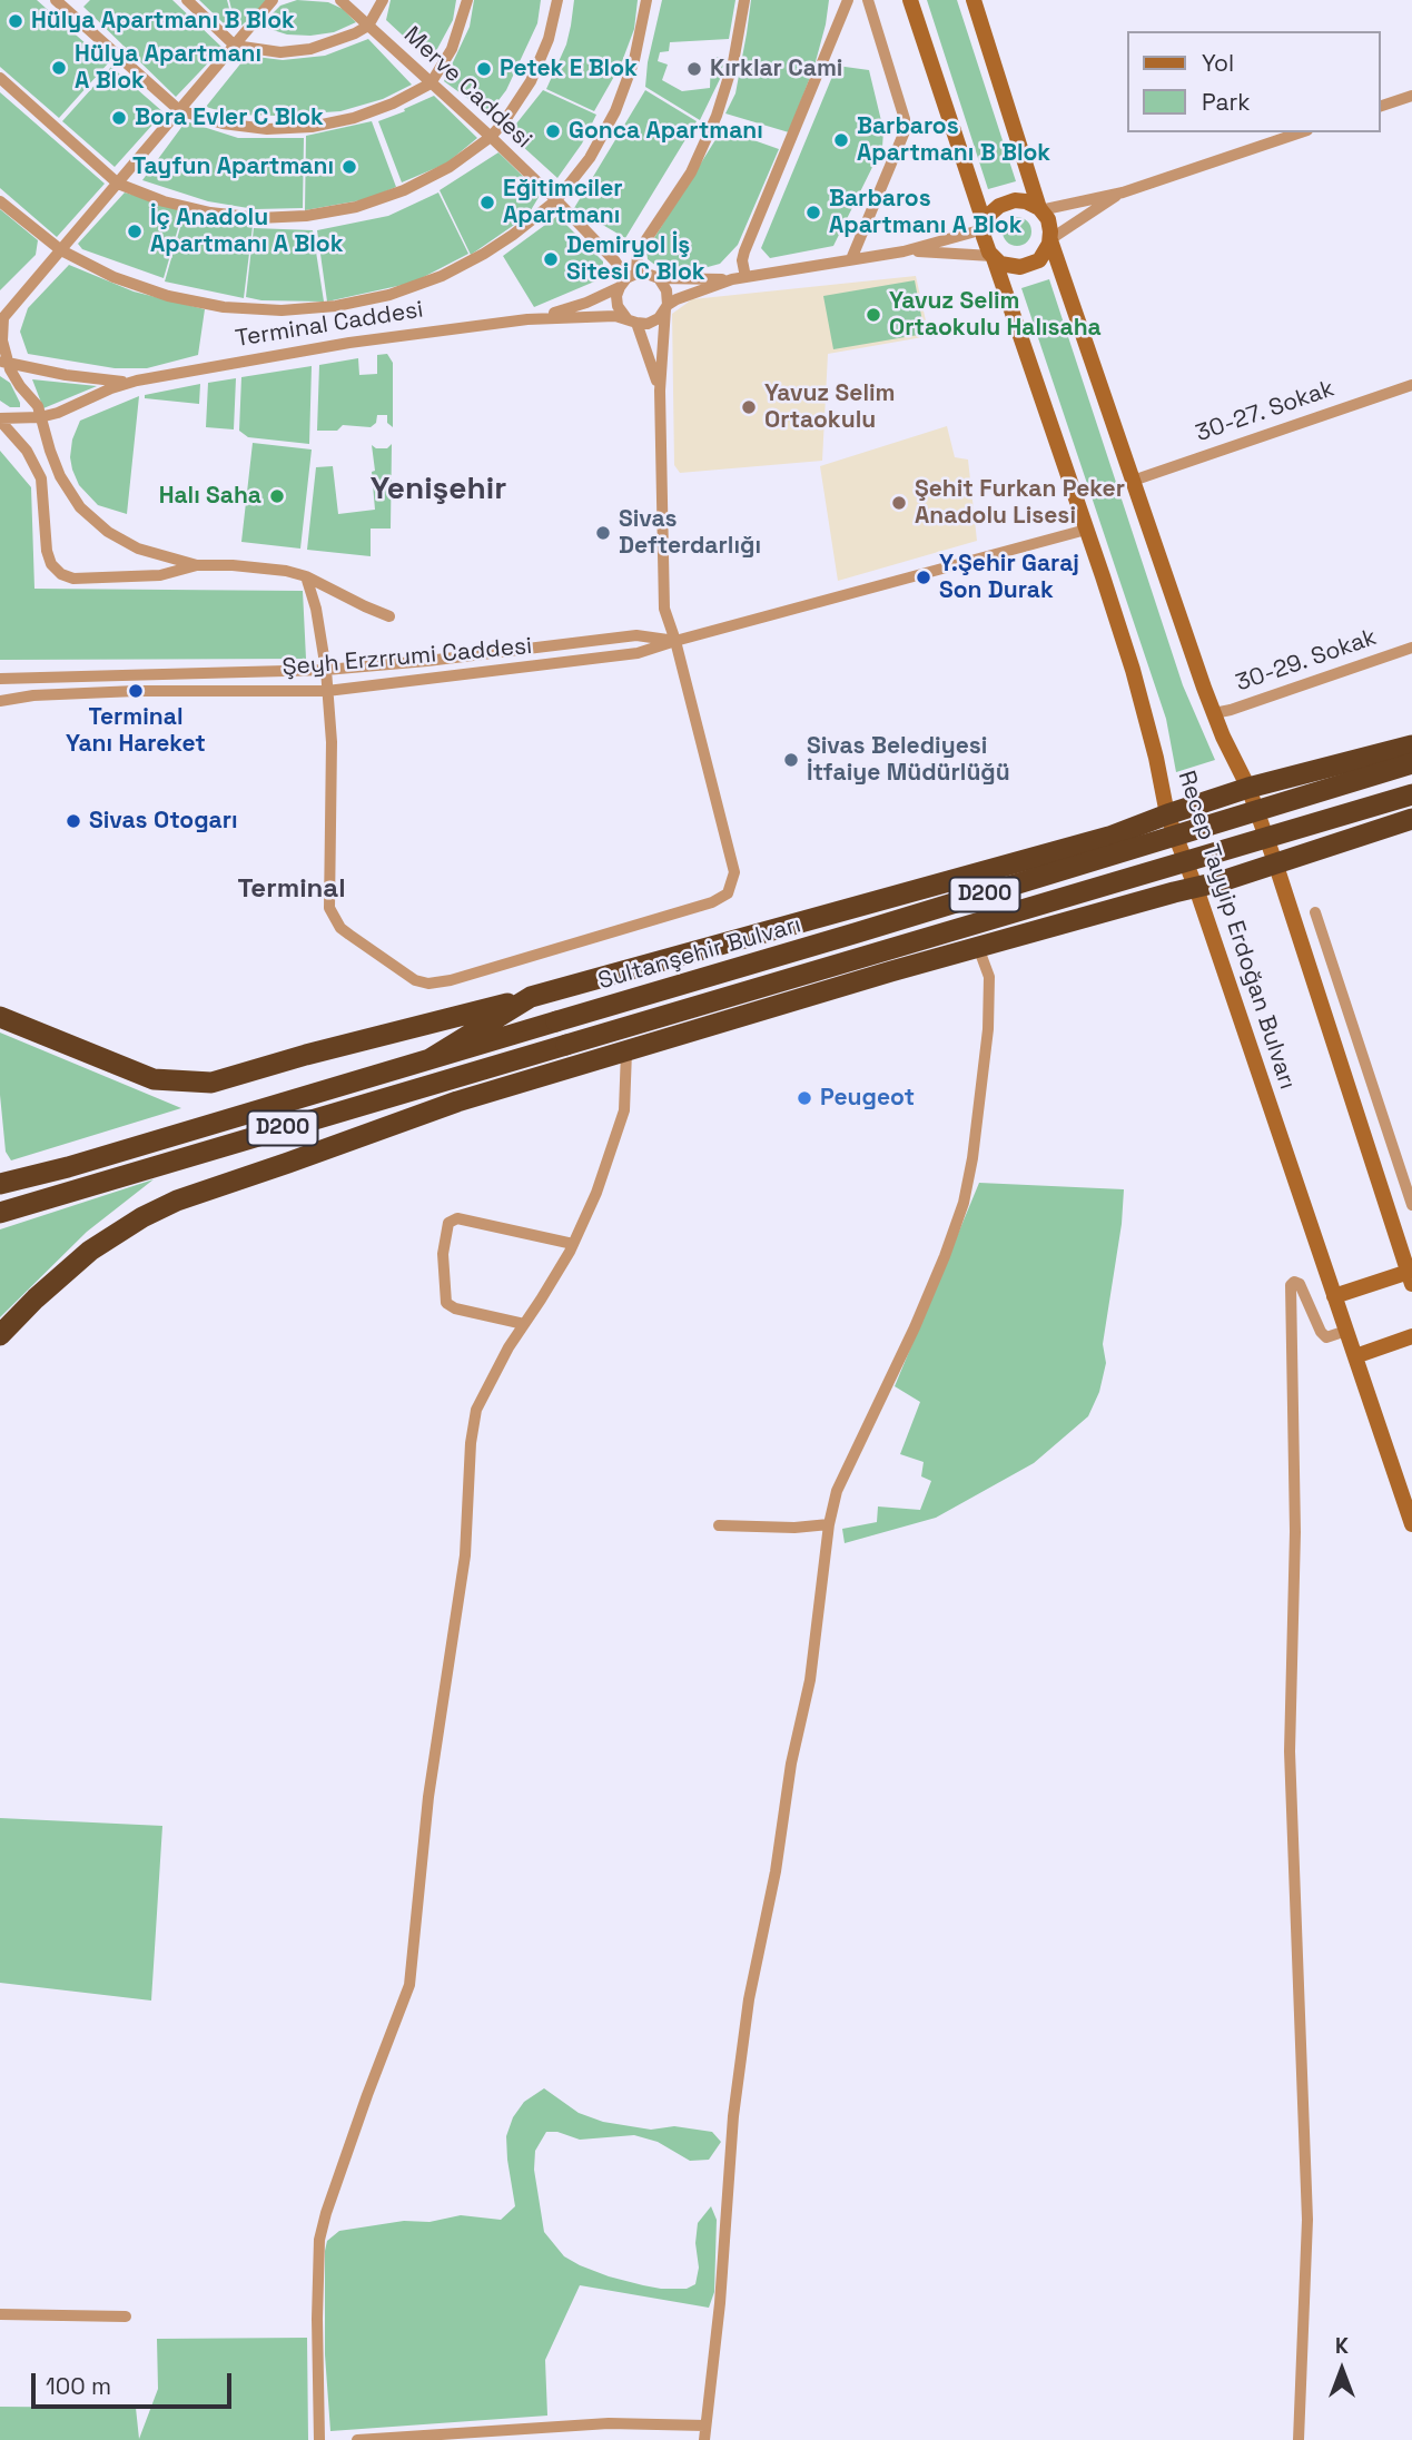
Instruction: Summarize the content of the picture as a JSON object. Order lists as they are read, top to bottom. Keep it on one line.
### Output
{"streets":{"highway":["D200","Sultanşehir Bulvarı"],"street":["Merve Caddesi","Terminal Caddesi","30-27. Sokak","Şeyh Erzrrumi Caddesi","30-29. Sokak","Recep Tayyip Erdoğan Bulvarı"]},"crossings":[["Merve Caddesi","Terminal Caddesi"],["Terminal Caddesi","Recep Tayyip Erdoğan Bulvarı"],["Şeyh Erzrrumi Caddesi","Recep Tayyip Erdoğan Bulvarı"]],"districts":["Yenişehir","Terminal"],"places":["Hülya Apartmanı B Blok","Hülya Apartmanı A Blok","Petek E Blok","Kırklar Cami","Bora Evler C Blok","Gonca Apartmanı","Barbaros Apartmanı B Blok","Tayfun Apartmanı","Eğitimciler Apartmanı","Barbaros Apartmanı A Blok","İç Anadolu Apartmanı A Blok","Demiryol İş Sitesi C Blok","Yavuz Selim Ortaokulu Halısaha","Yavuz Selim Ortaokulu","Halı Saha","Şehit Furkan Peker Anadolu Lisesi","Sivas Defterdarlığı","Y.Şehir Garaj Son Durak","Terminal Yanı Hareket","Sivas Belediyesi İtfaiye Müdürlüğü","Sivas Otogarı","Peugeot"],"legend":["Yol","Park"],"scale_bar":"100 m","north":"top"}
